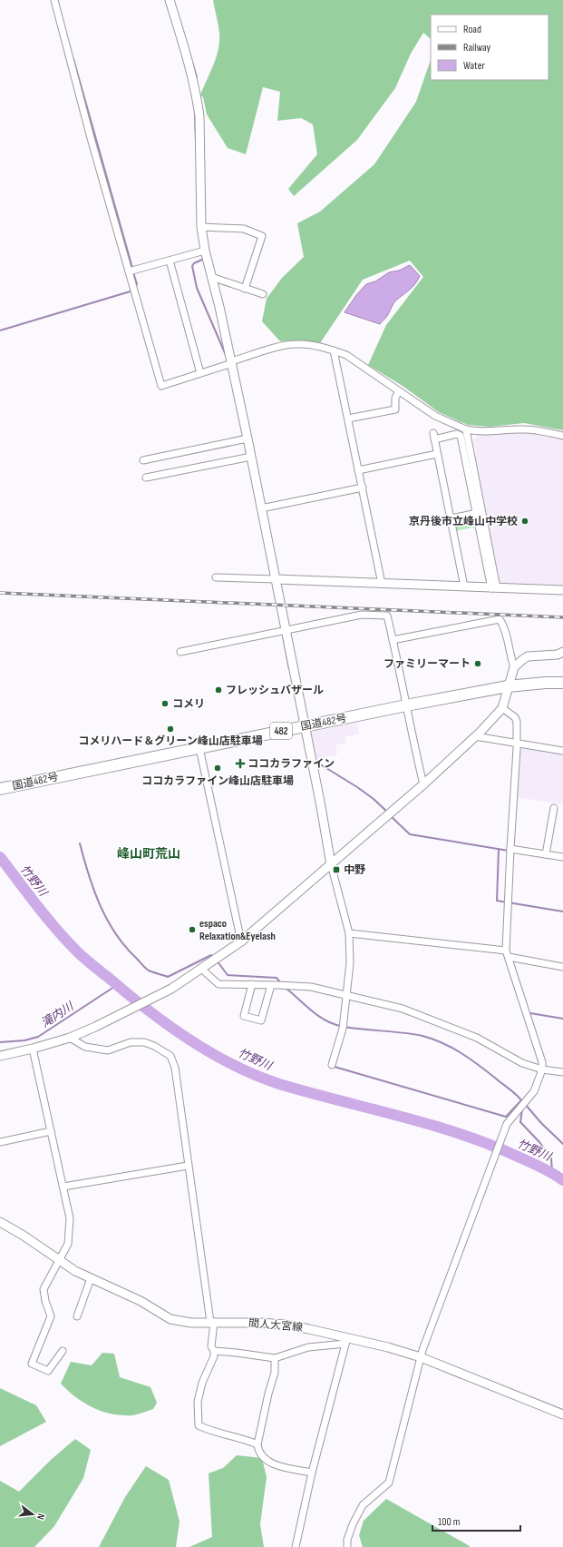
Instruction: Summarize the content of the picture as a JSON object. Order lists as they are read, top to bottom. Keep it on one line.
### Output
{"streets":{"highway":["国道482号","482"],"street":["間人大宮線"]},"districts":["峰山町荒山"],"water":["竹野川","滝内川"],"places":{"other":["京丹後市立峰山中学校","ファミリーマート","フレッシュバザール","コメリ","コメリハード＆グリーン峰山店駐車場","ココカラファイン峰山店駐車場","espaco Relaxation&Eyelash"],"health":["ココカラファイン"],"transit":["中野"]},"legend":["Road","Railway","Water"],"scale_bar":"100 m","north":"right"}
